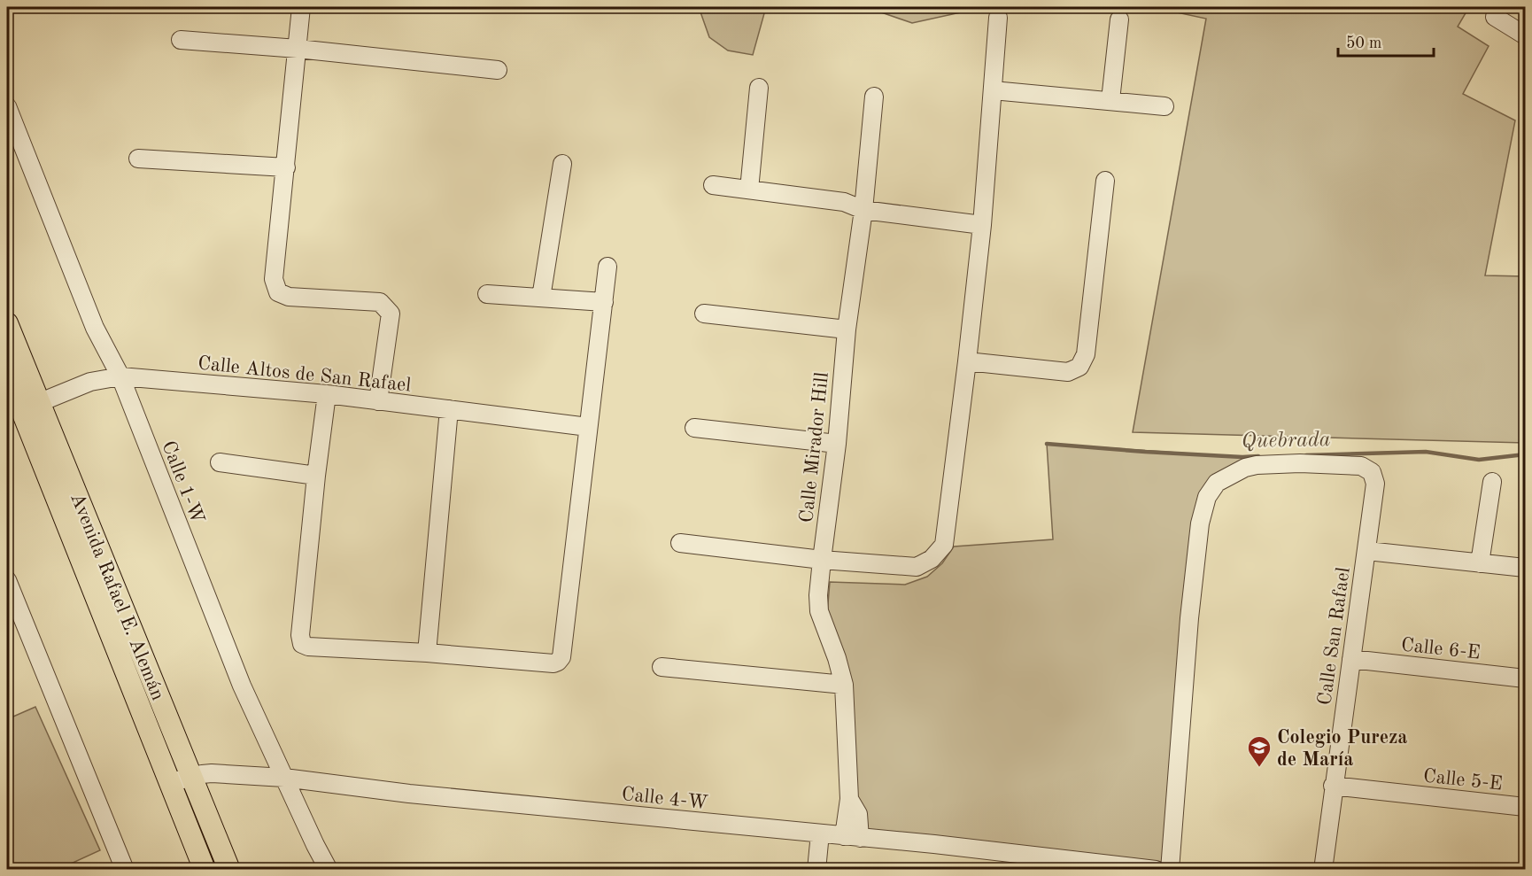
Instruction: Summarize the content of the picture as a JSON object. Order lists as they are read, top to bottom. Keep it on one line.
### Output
{"streets":{"main road":["Avenida Rafael E. Alemán"],"street":["Calle Altos de San Rafael","Calle Mirador Hill","Calle 1-W","Calle San Rafael","Calle 6-E","Calle 5-E","Calle 4-W"]},"crossings":[["Calle Altos de San Rafael","Calle 1-W"],["Calle Altos de San Rafael","Avenida Rafael E. Alemán"],["Calle Mirador Hill","Calle 4-W"],["Calle 1-W","Calle 4-W"],["Avenida Rafael E. Alemán","Calle 4-W"],["Calle San Rafael","Calle 6-E"],["Calle San Rafael","Calle 5-E"]],"water":["Quebrada"],"places":{"school or university":["Colegio Pureza de María"]},"scale_bar":"50 m"}
